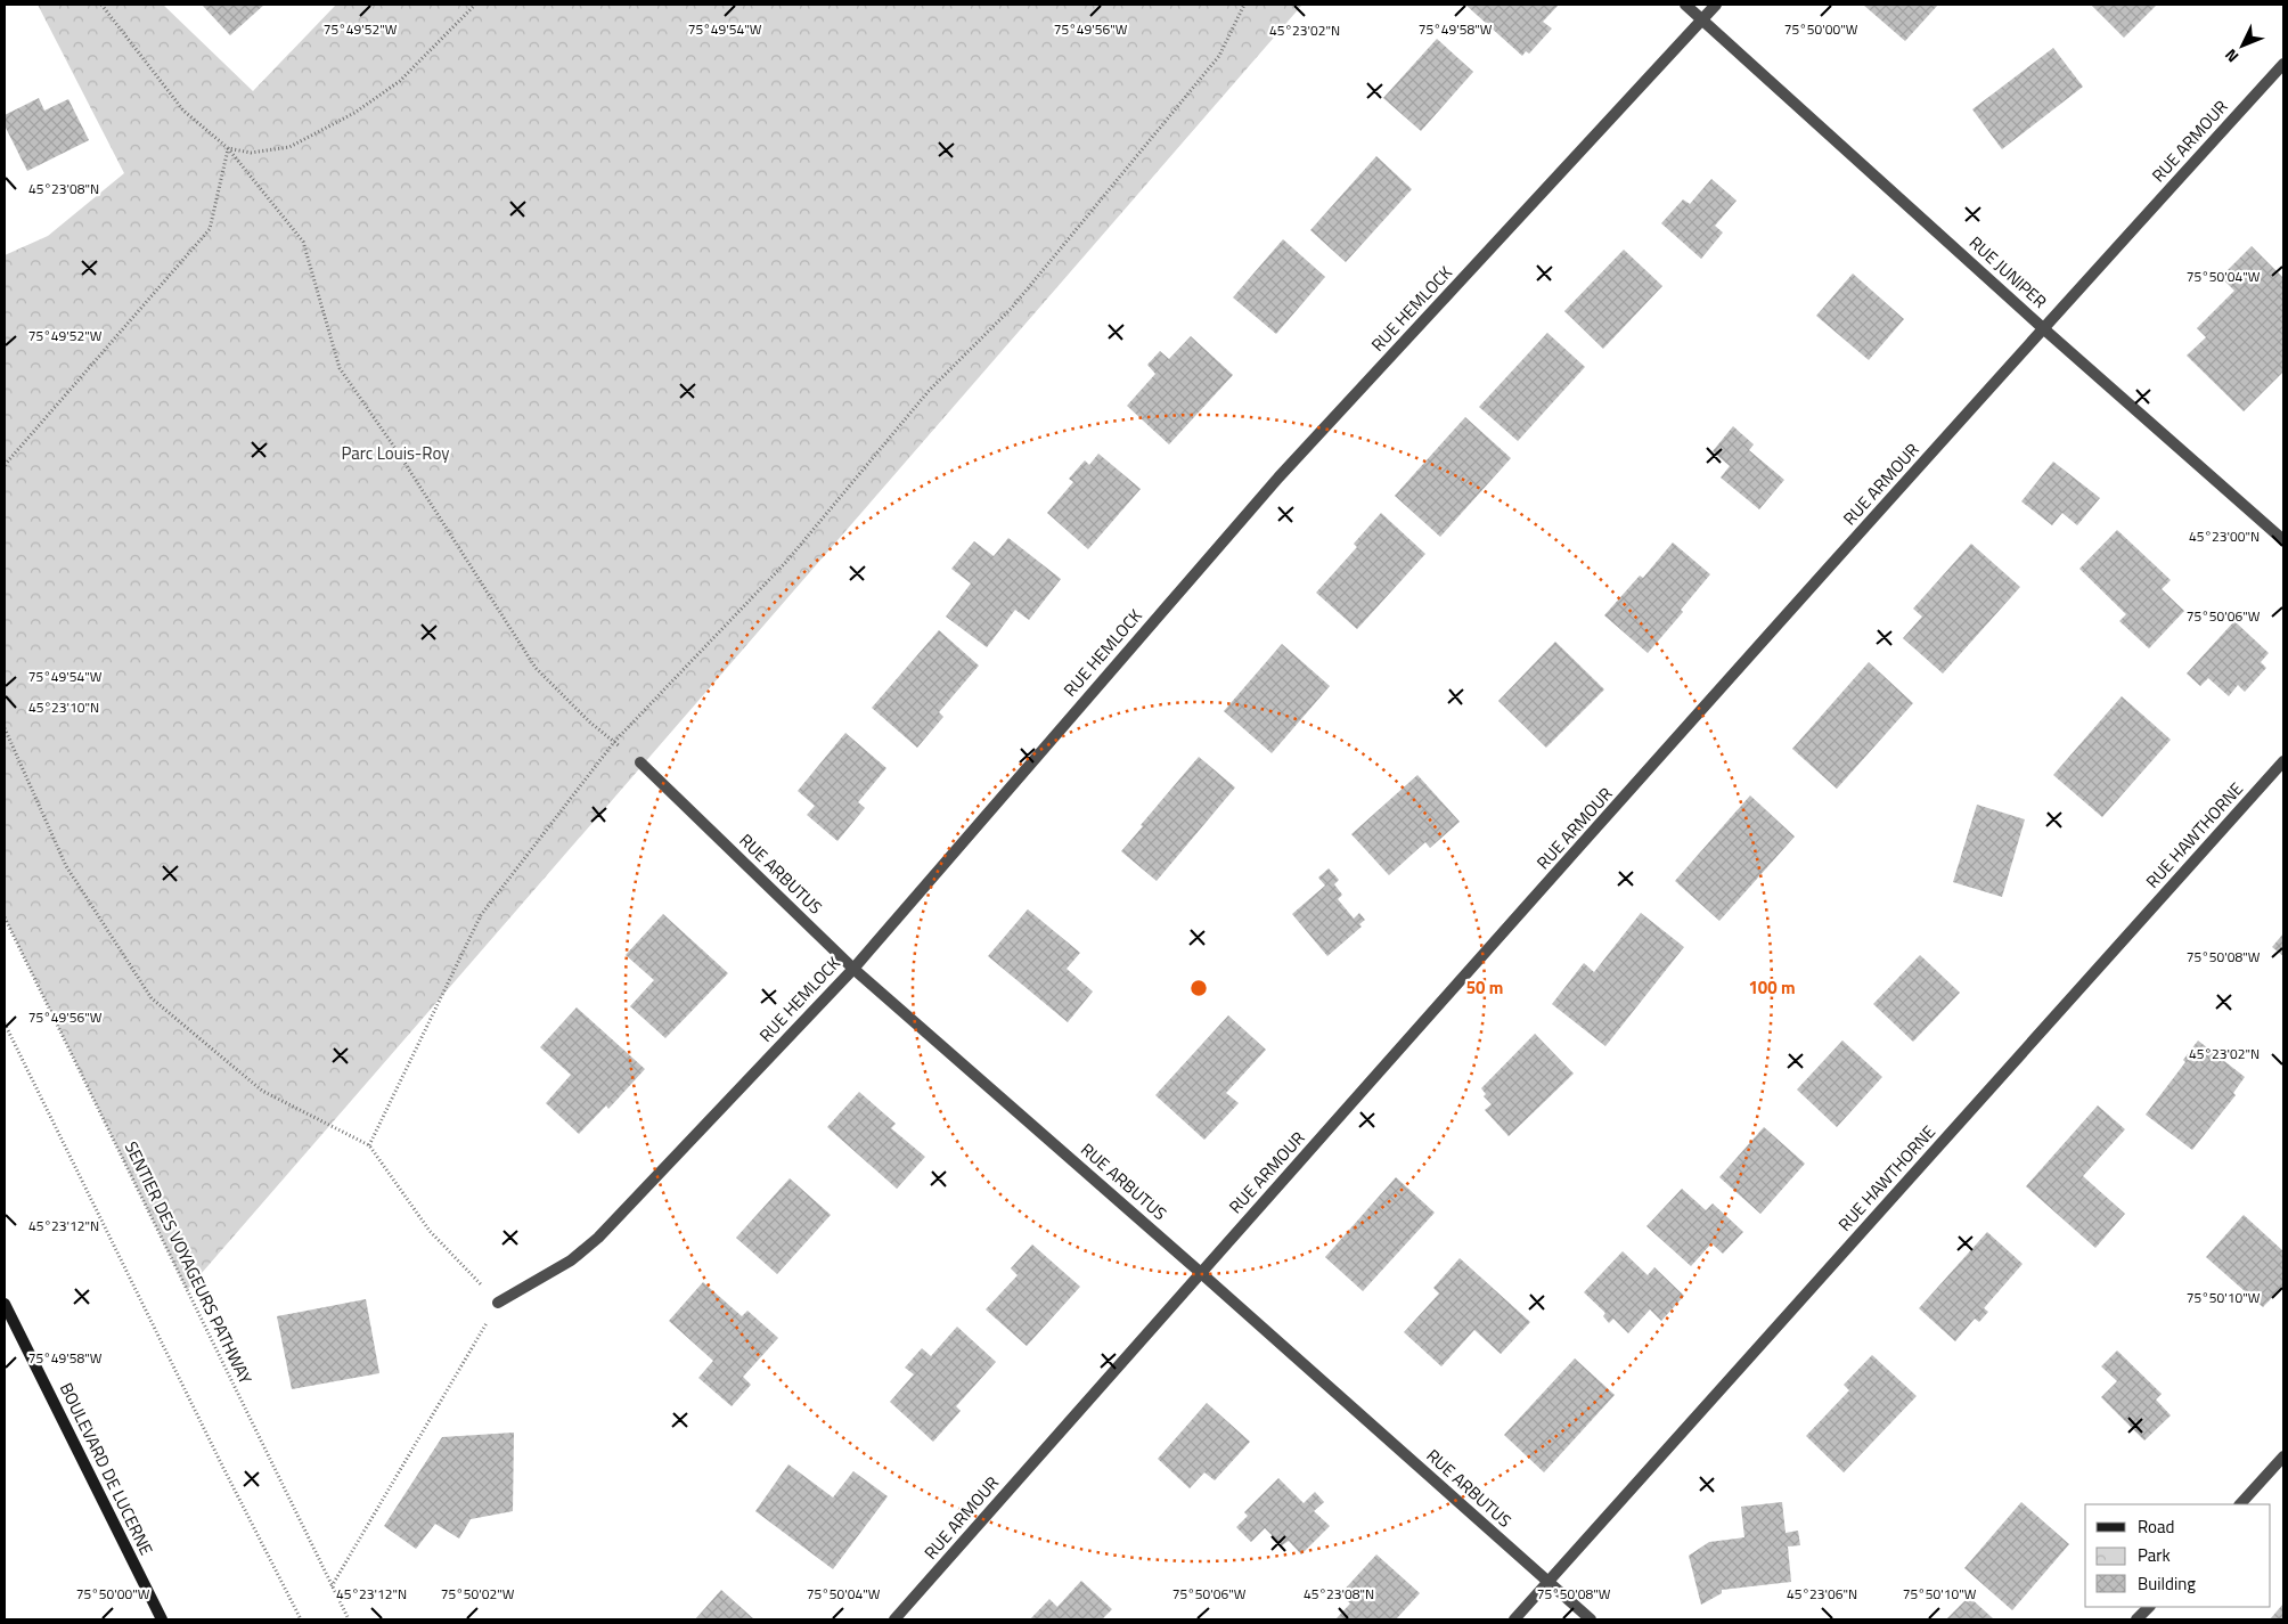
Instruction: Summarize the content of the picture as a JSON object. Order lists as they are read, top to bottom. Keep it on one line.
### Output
{"streets":{"main road":["BOULEVARD DE LUCERNE"],"street":["RUE ARMOUR","RUE JUNIPER","RUE HEMLOCK","RUE HAWTHORNE","RUE ARBUTUS"],"path":["SENTIER DES VOYAGEURS PATHWAY"]},"crossings":[["RUE ARMOUR","RUE JUNIPER"],["RUE ARMOUR","RUE ARBUTUS"],["RUE JUNIPER","RUE HEMLOCK"],["RUE HEMLOCK","RUE ARBUTUS"],["RUE HAWTHORNE","RUE ARBUTUS"]],"parks":["Parc Louis-Roy"],"legend":["Road","Park","Building"],"north":"bottom left","coordinates":["75°49'52\"W","75°49'54\"W","75°49'56\"W","75°49'58\"W","75°50'00\"W","45°23'02\"N","45°23'08\"N","75°50'04\"W","45°23'00\"N","75°50'06\"W","45°23'10\"N","75°50'08\"W","45°23'12\"N","75°50'10\"W","45°23'06\"N","75°50'02\"W"],"rings":["50 m","100 m"]}
